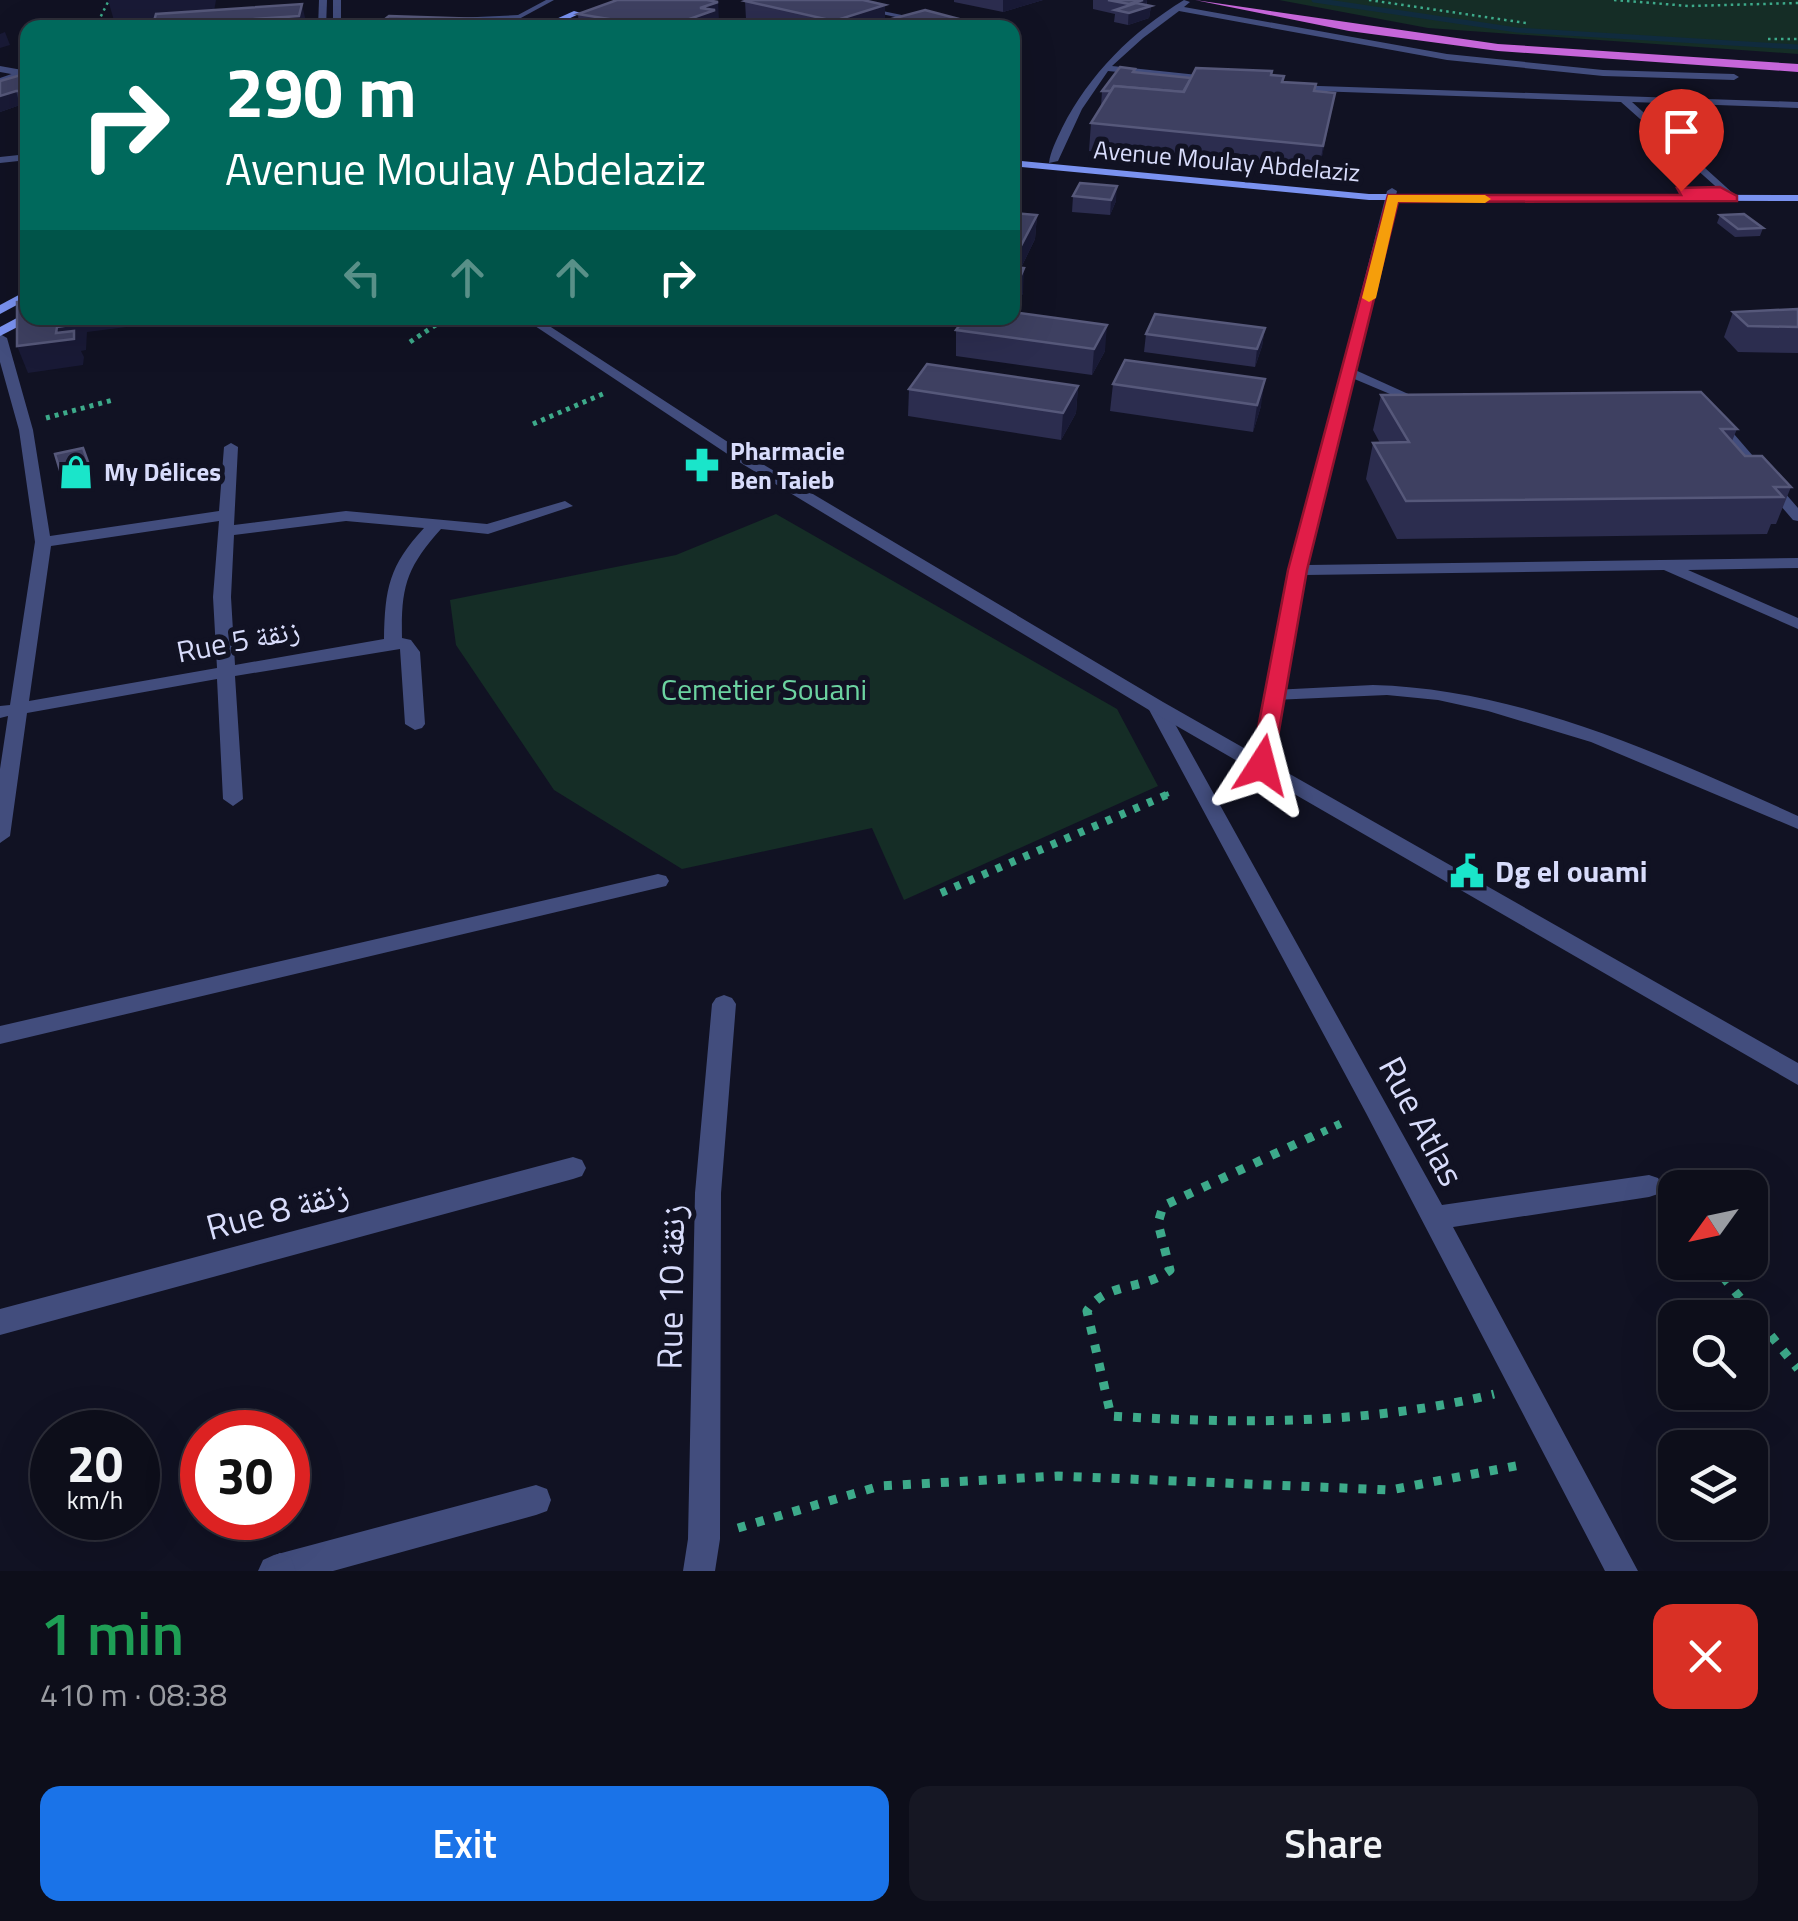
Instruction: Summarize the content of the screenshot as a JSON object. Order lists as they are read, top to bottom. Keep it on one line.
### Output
{"streets":{"main road":["Avenue Moulay Abdelaziz"],"street":["Rue 5 زنقة","Rue Atlas","Rue 8 زنقة","Rue 10 زنقة"]},"parks":["Cemetier Souani"],"places":{"pharmacy":["Pharmacie Ben Taieb"],"shop":["My Délices"],"public building":["Dg el ouami"]},"north":"bottom left","page":{"turn":["290 m","Avenue Moulay Abdelaziz"],"speed":"20 km/h","limit":"30","heading":["1 min","410 m · 08:38"],"buttons":["Exit","Share"]}}
